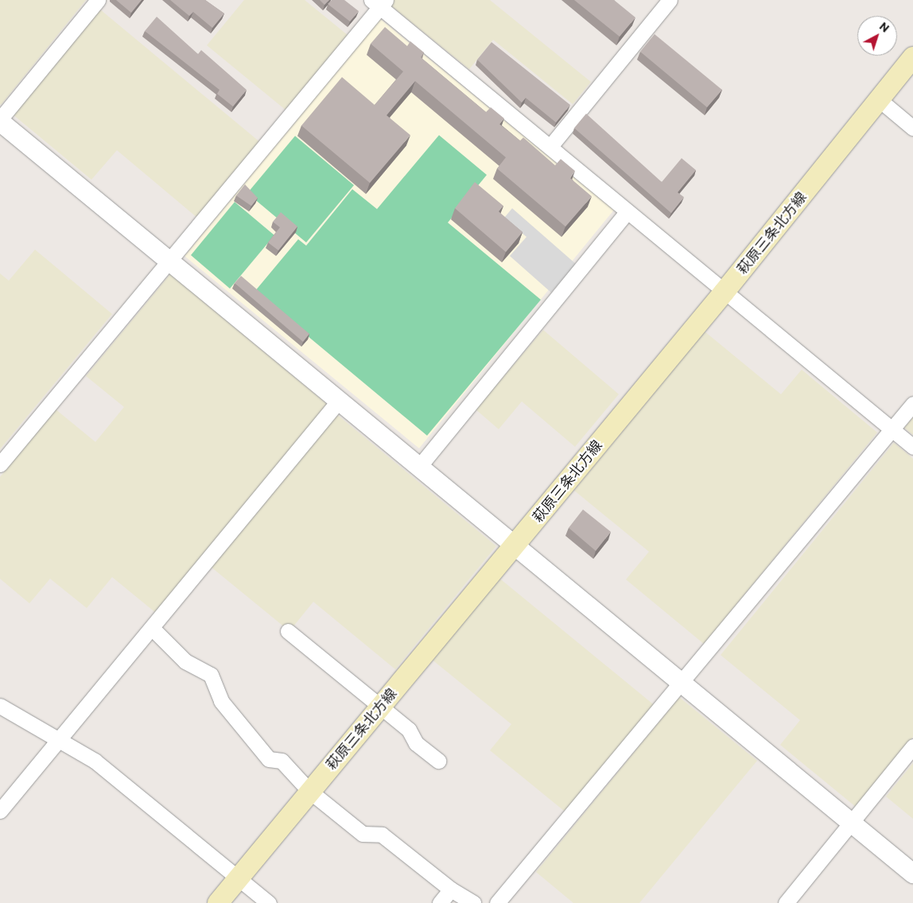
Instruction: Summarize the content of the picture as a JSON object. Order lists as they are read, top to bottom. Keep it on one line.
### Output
{"streets":{"main road":["萩原三条北方線"]},"north":"top right"}
